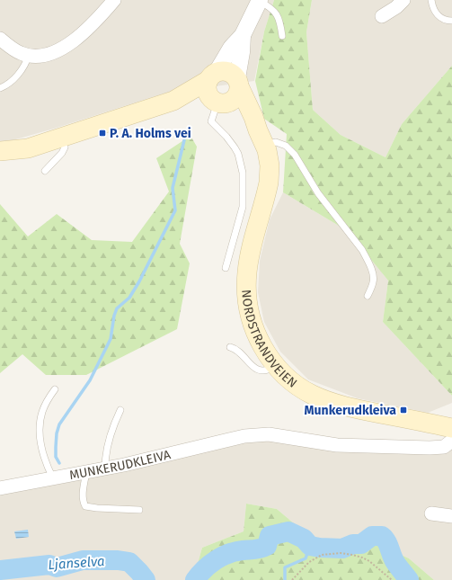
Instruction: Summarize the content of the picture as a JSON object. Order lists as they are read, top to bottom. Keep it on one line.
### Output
{"streets":{"main road":["NORDSTRANDVEIEN"],"street":["MUNKERUDKLEIVA"]},"water":["Ljanselva"],"places":{"transit":["P. A. Holms vei","Munkerudkleiva"]}}
